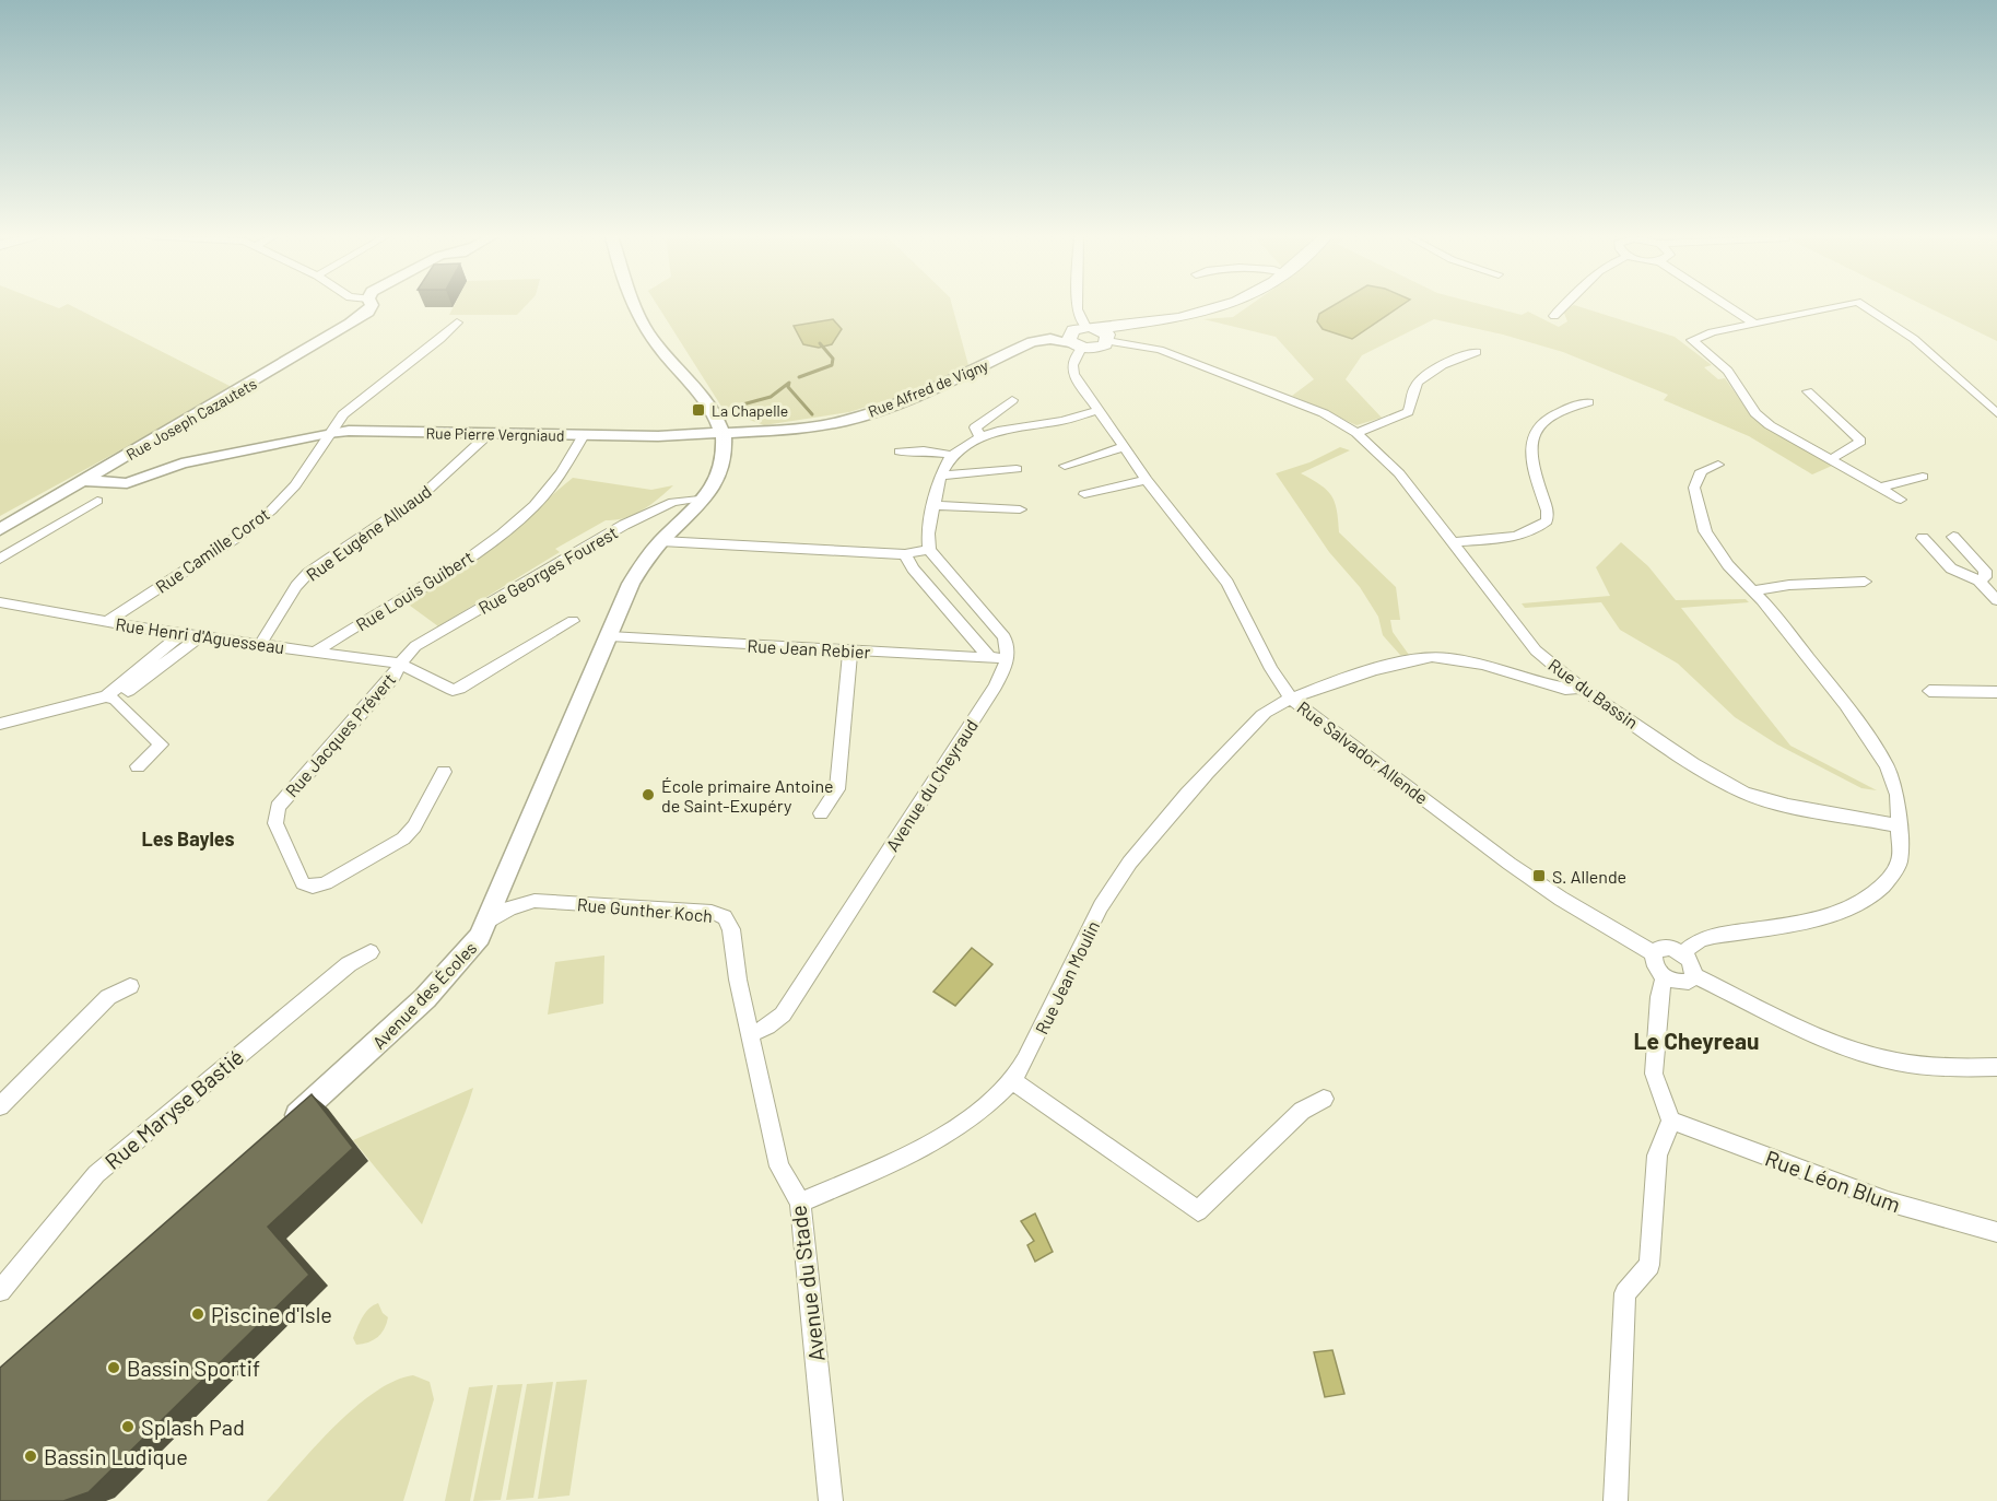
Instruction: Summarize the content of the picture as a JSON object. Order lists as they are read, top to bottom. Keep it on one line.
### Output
{"streets":{"street":["Rue Alfred de Vigny","Rue Joseph Cazautets","Rue Pierre Vergniaud","Rue Eugéne Alluaud","Rue Camille Corot","Rue Georges Fourest","Rue Louis Guibert","Rue Henri d'Aguesseau","Rue Jean Rebier","Rue du Bassin","Rue Jacques Prévert","Rue Salvador Allende","Avenue du Cheyraud","Rue Gunther Koch","Rue Jean Moulin","Avenue des Écoles","Rue Maryse Bastié","Rue Léon Blum","Avenue du Stade"]},"crossings":[["Rue Alfred de Vigny","Rue Pierre Vergniaud"],["Rue Alfred de Vigny","Rue du Bassin"],["Rue Alfred de Vigny","Rue Salvador Allende"],["Rue Alfred de Vigny","Avenue des Écoles"],["Rue Pierre Vergniaud","Rue Eugéne Alluaud"],["Rue Pierre Vergniaud","Rue Camille Corot"],["Rue Pierre Vergniaud","Rue Louis Guibert"],["Rue Pierre Vergniaud","Avenue des Écoles"],["Rue Eugéne Alluaud","Rue Henri d'Aguesseau"],["Rue Camille Corot","Rue Henri d'Aguesseau"],["Rue Georges Fourest","Rue Henri d'Aguesseau"],["Rue Georges Fourest","Rue Jacques Prévert"],["Rue Georges Fourest","Avenue des Écoles"],["Rue Louis Guibert","Rue Henri d'Aguesseau"],["Rue Henri d'Aguesseau","Rue Jacques Prévert"],["Rue Jean Rebier","Avenue du Cheyraud"],["Rue Jean Rebier","Avenue des Écoles"],["Rue du Bassin","Rue Salvador Allende"],["Rue du Bassin","Rue Jean Moulin"],["Rue Salvador Allende","Rue Jean Moulin"],["Avenue du Cheyraud","Rue Gunther Koch"],["Avenue du Cheyraud","Avenue du Stade"],["Rue Gunther Koch","Avenue des Écoles"],["Rue Gunther Koch","Avenue du Stade"],["Rue Jean Moulin","Avenue du Stade"]],"districts":["Les Bayles","Le Cheyreau"],"places":{"transit":["La Chapelle","S. Allende"],"other":["École primaire Antoine de Saint-Exupéry","Piscine d'Isle","Bassin Sportif","Splash Pad","Bassin Ludique"]}}
